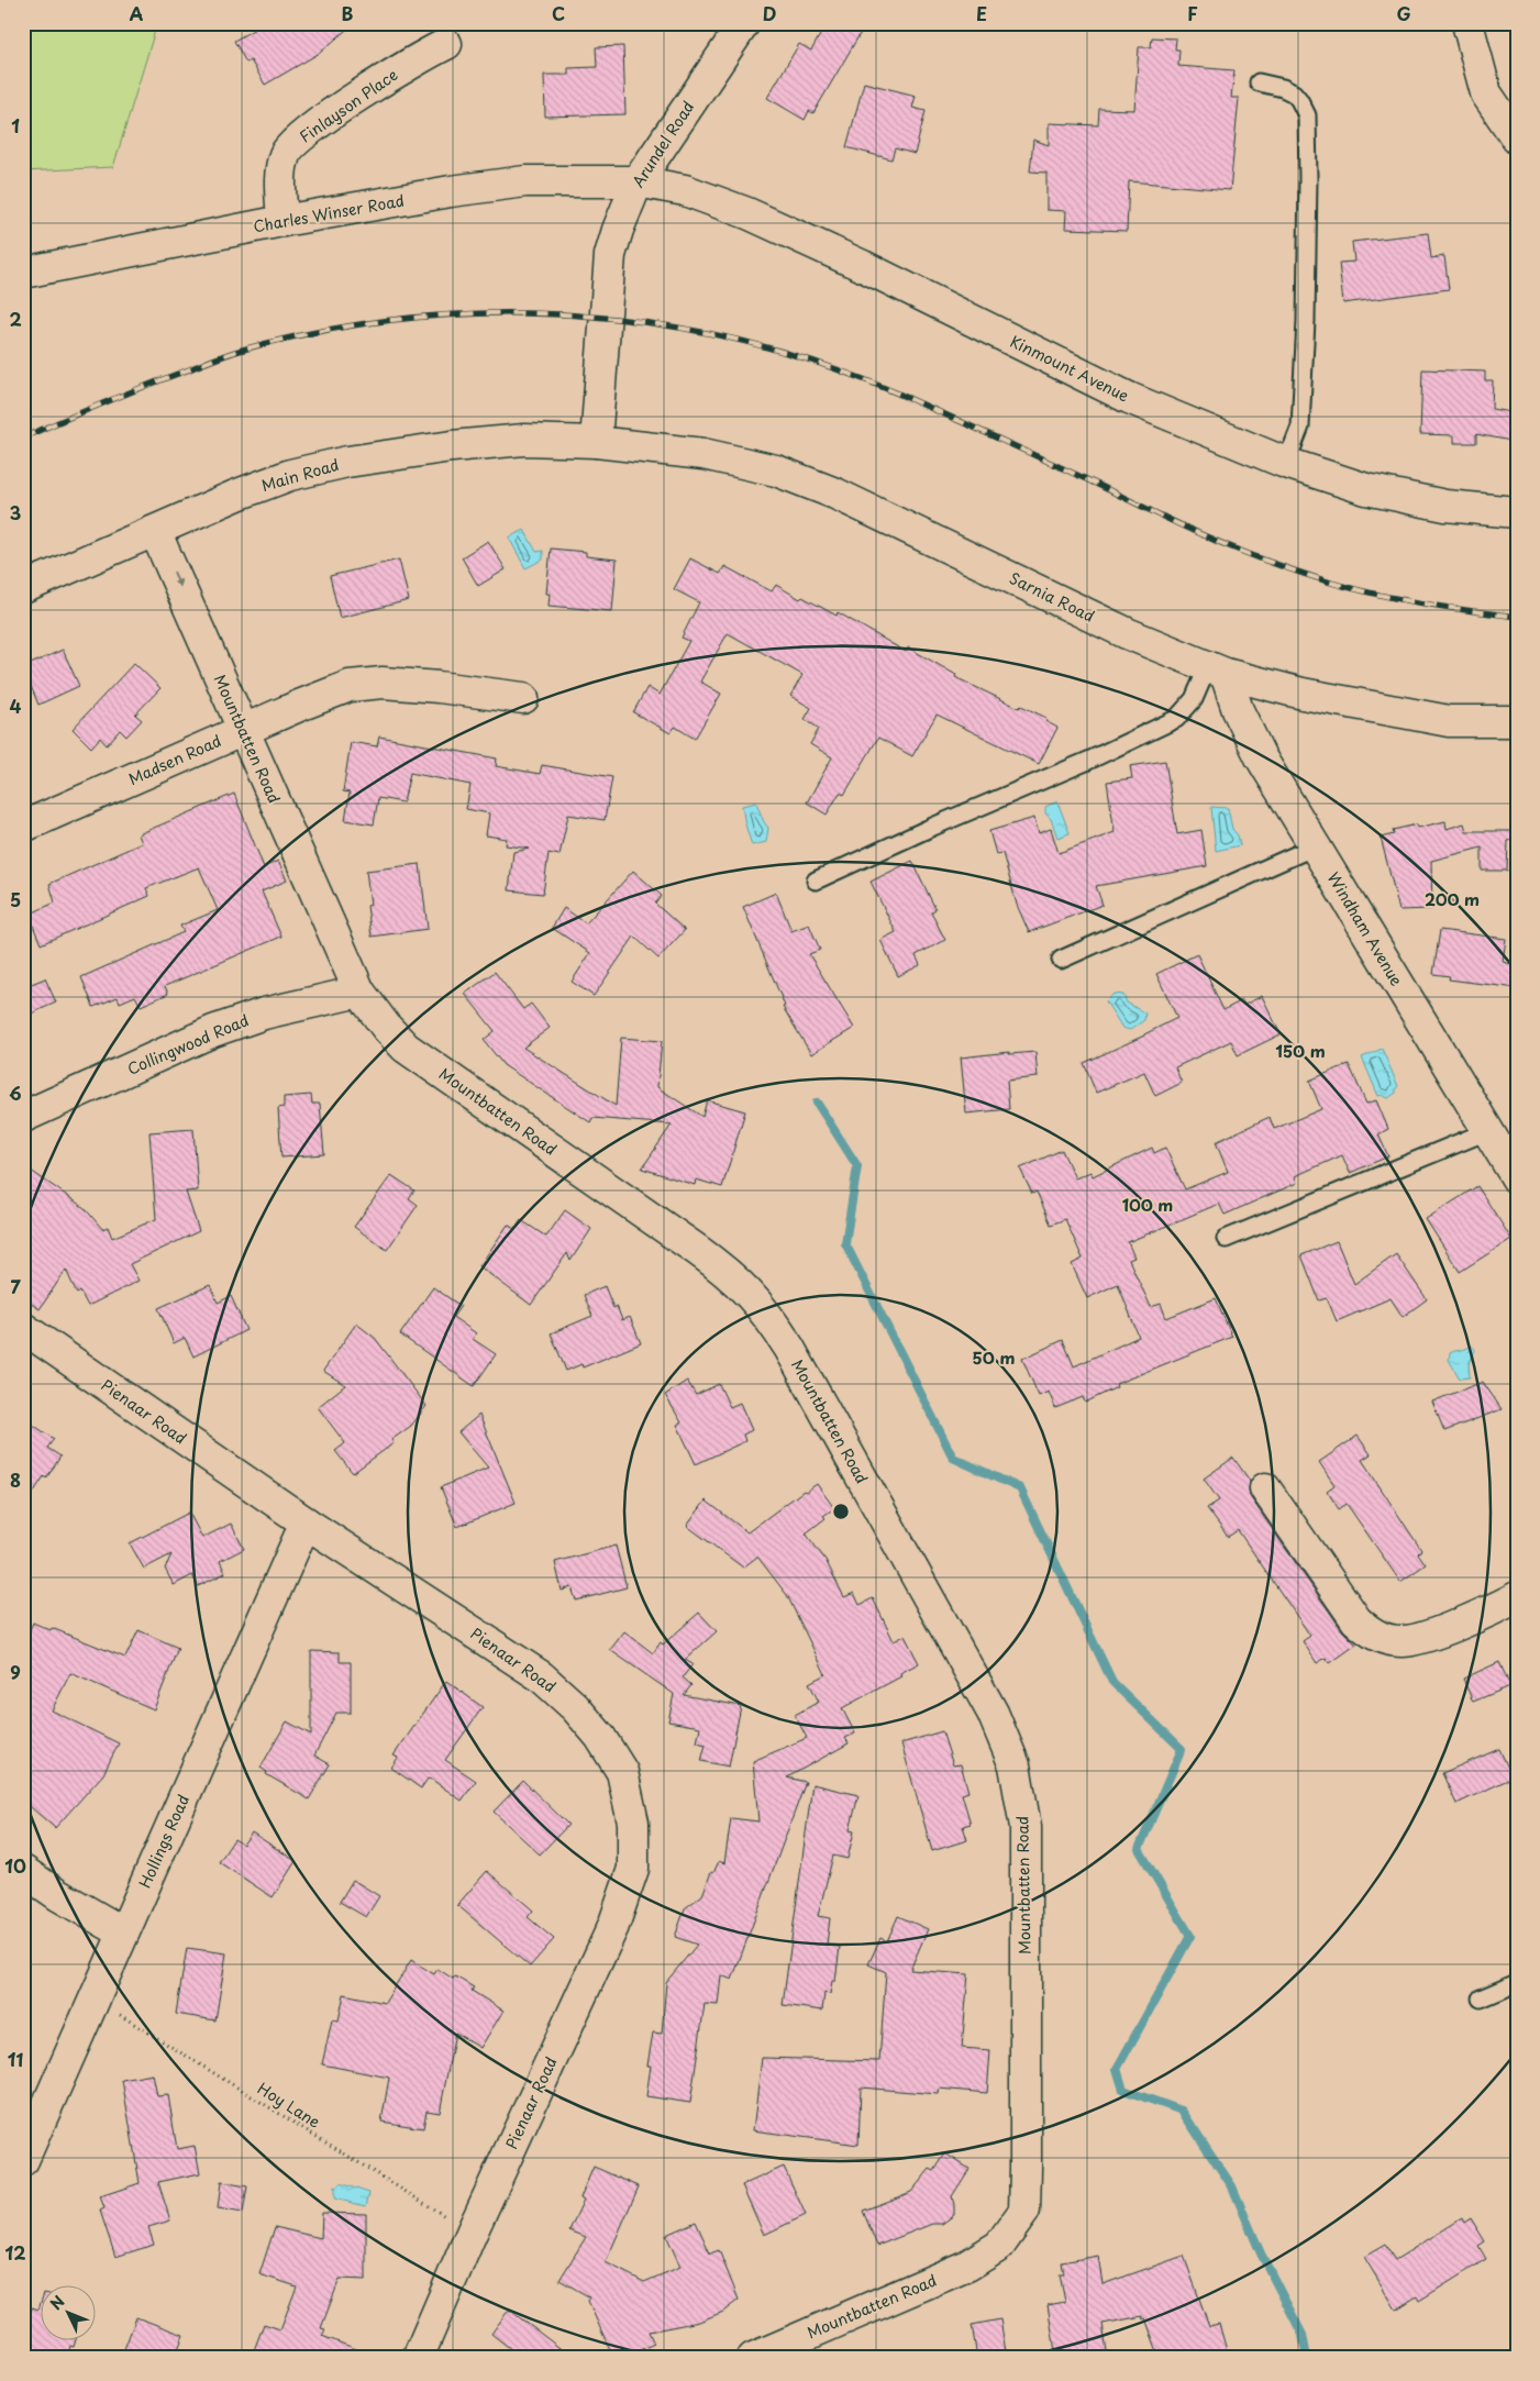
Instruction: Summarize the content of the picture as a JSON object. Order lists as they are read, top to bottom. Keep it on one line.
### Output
{"streets":{"street":["Finlayson Place","Arundel Road","Charles Winser Road","Kinmount Avenue","Main Road","Sarnia Road","Mountbatten Road","Madsen Road","Windham Avenue","Collingwood Road","Pienaar Road","Hollings Road"],"path":["Hoy Lane"]},"crossings":[["Finlayson Place","Charles Winser Road"],["Arundel Road","Charles Winser Road"],["Arundel Road","Kinmount Avenue"],["Arundel Road","Main Road"],["Arundel Road","Sarnia Road"],["Charles Winser Road","Kinmount Avenue"],["Main Road","Sarnia Road"],["Main Road","Mountbatten Road"],["Sarnia Road","Windham Avenue"],["Mountbatten Road","Madsen Road"],["Mountbatten Road","Collingwood Road"],["Pienaar Road","Hollings Road"],["Pienaar Road","Hoy Lane"],["Hollings Road","Hoy Lane"]],"north":"top left","grid":{"columns":["A","B","C","D","E","F","G"],"rows":["1","2","3","4","5","6","7","8","9","10","11","12"]},"rings":["200 m","150 m","100 m","50 m"]}
